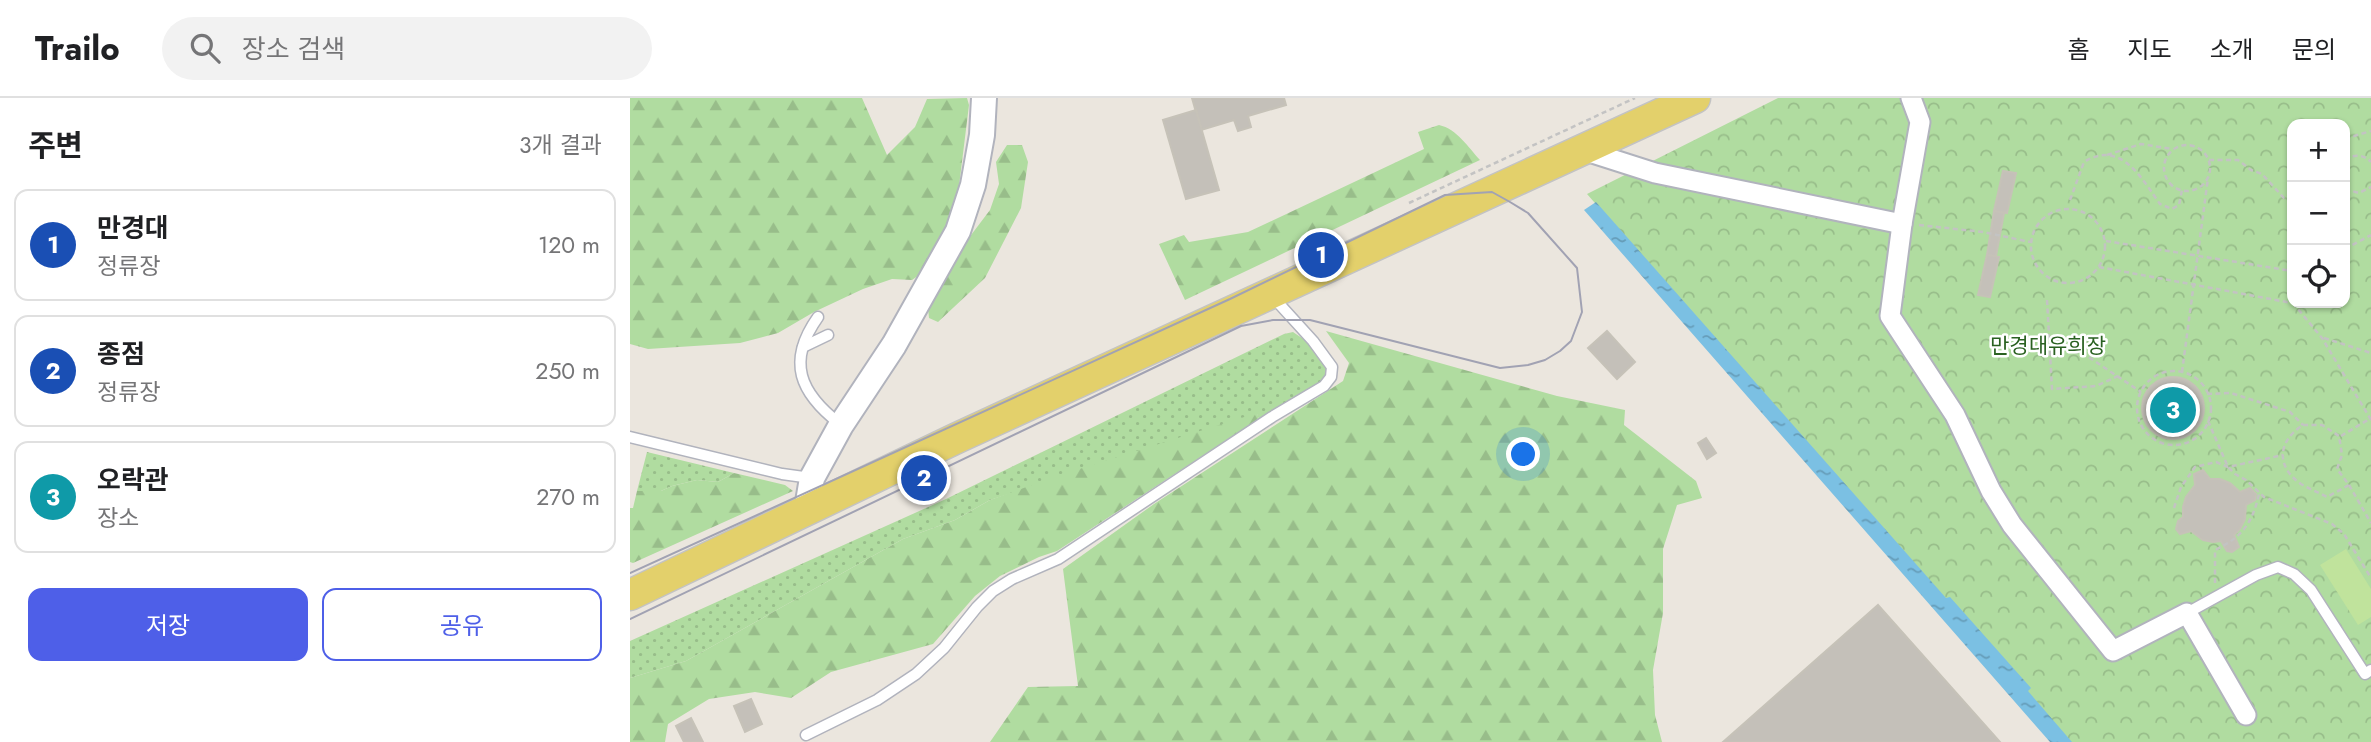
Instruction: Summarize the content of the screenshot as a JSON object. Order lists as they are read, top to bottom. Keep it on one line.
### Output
{"parks":["만경대유희장"],"page":{"header":"Trailo","search":"장소 검색","nav":["홈","지도","소개","문의"],"heading":["주변","3개 결과"],"map_buttons":["+","−"],"list":[{"mark":"1","name":"만경대","note":"정류장","value":"120 m"},{"mark":"2","name":"종점","note":"정류장","value":"250 m"},{"mark":"3","name":"오락관","note":"장소","value":"270 m"}],"pins":["1","3","2"],"buttons":["저장","공유"]}}
